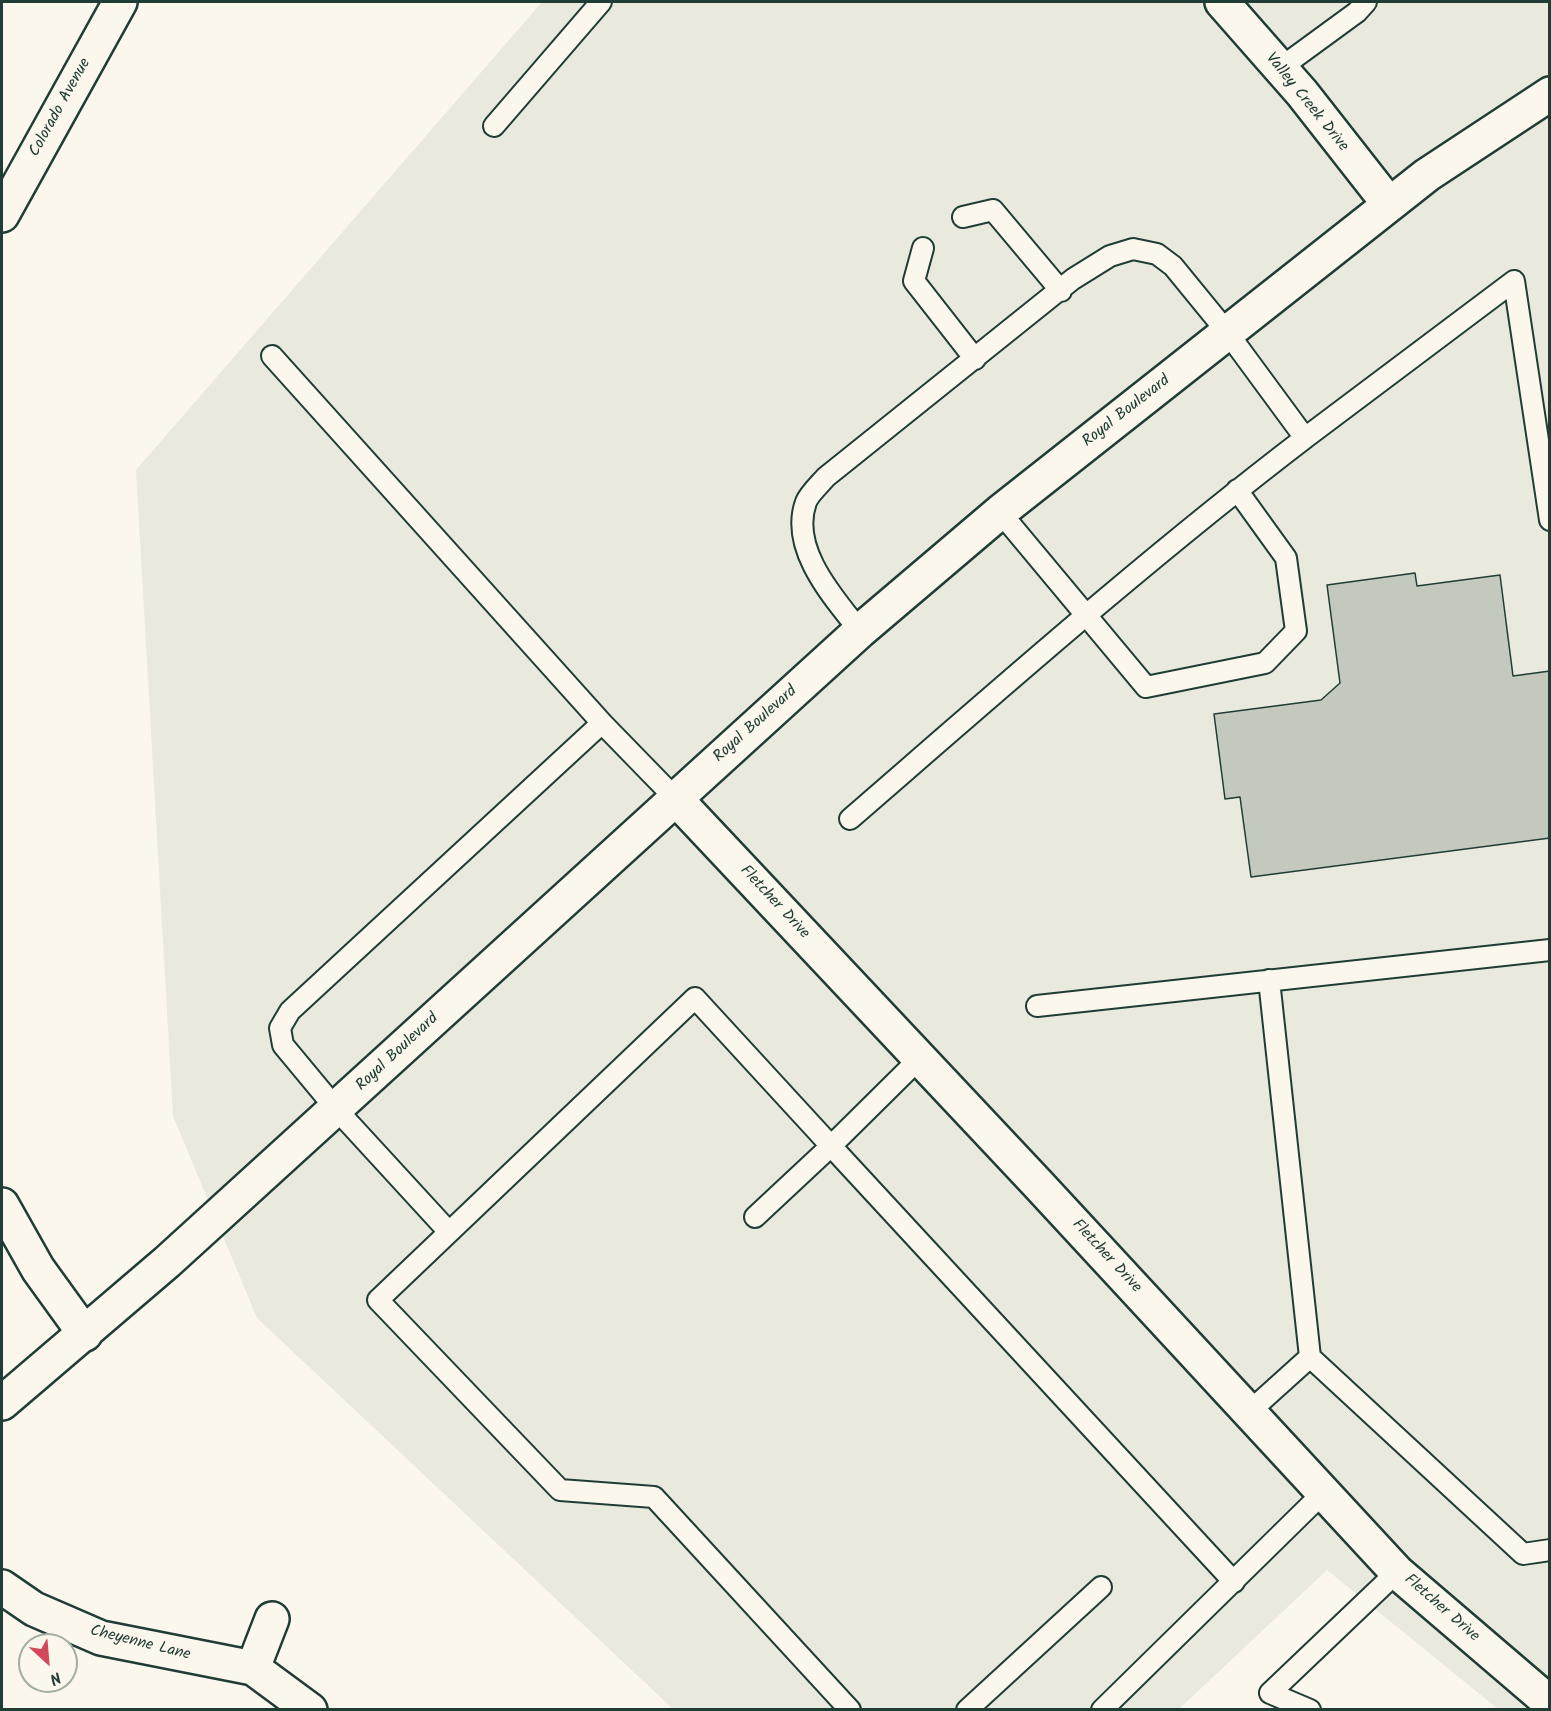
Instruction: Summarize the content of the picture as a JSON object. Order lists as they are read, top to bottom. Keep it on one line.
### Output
{"streets":{"street":["Valley Creek Drive","Colorado Avenue","Royal Boulevard","Fletcher Drive","Cheyenne Lane"]},"crossings":[["Valley Creek Drive","Royal Boulevard"],["Royal Boulevard","Fletcher Drive"]],"north":"bottom right"}
